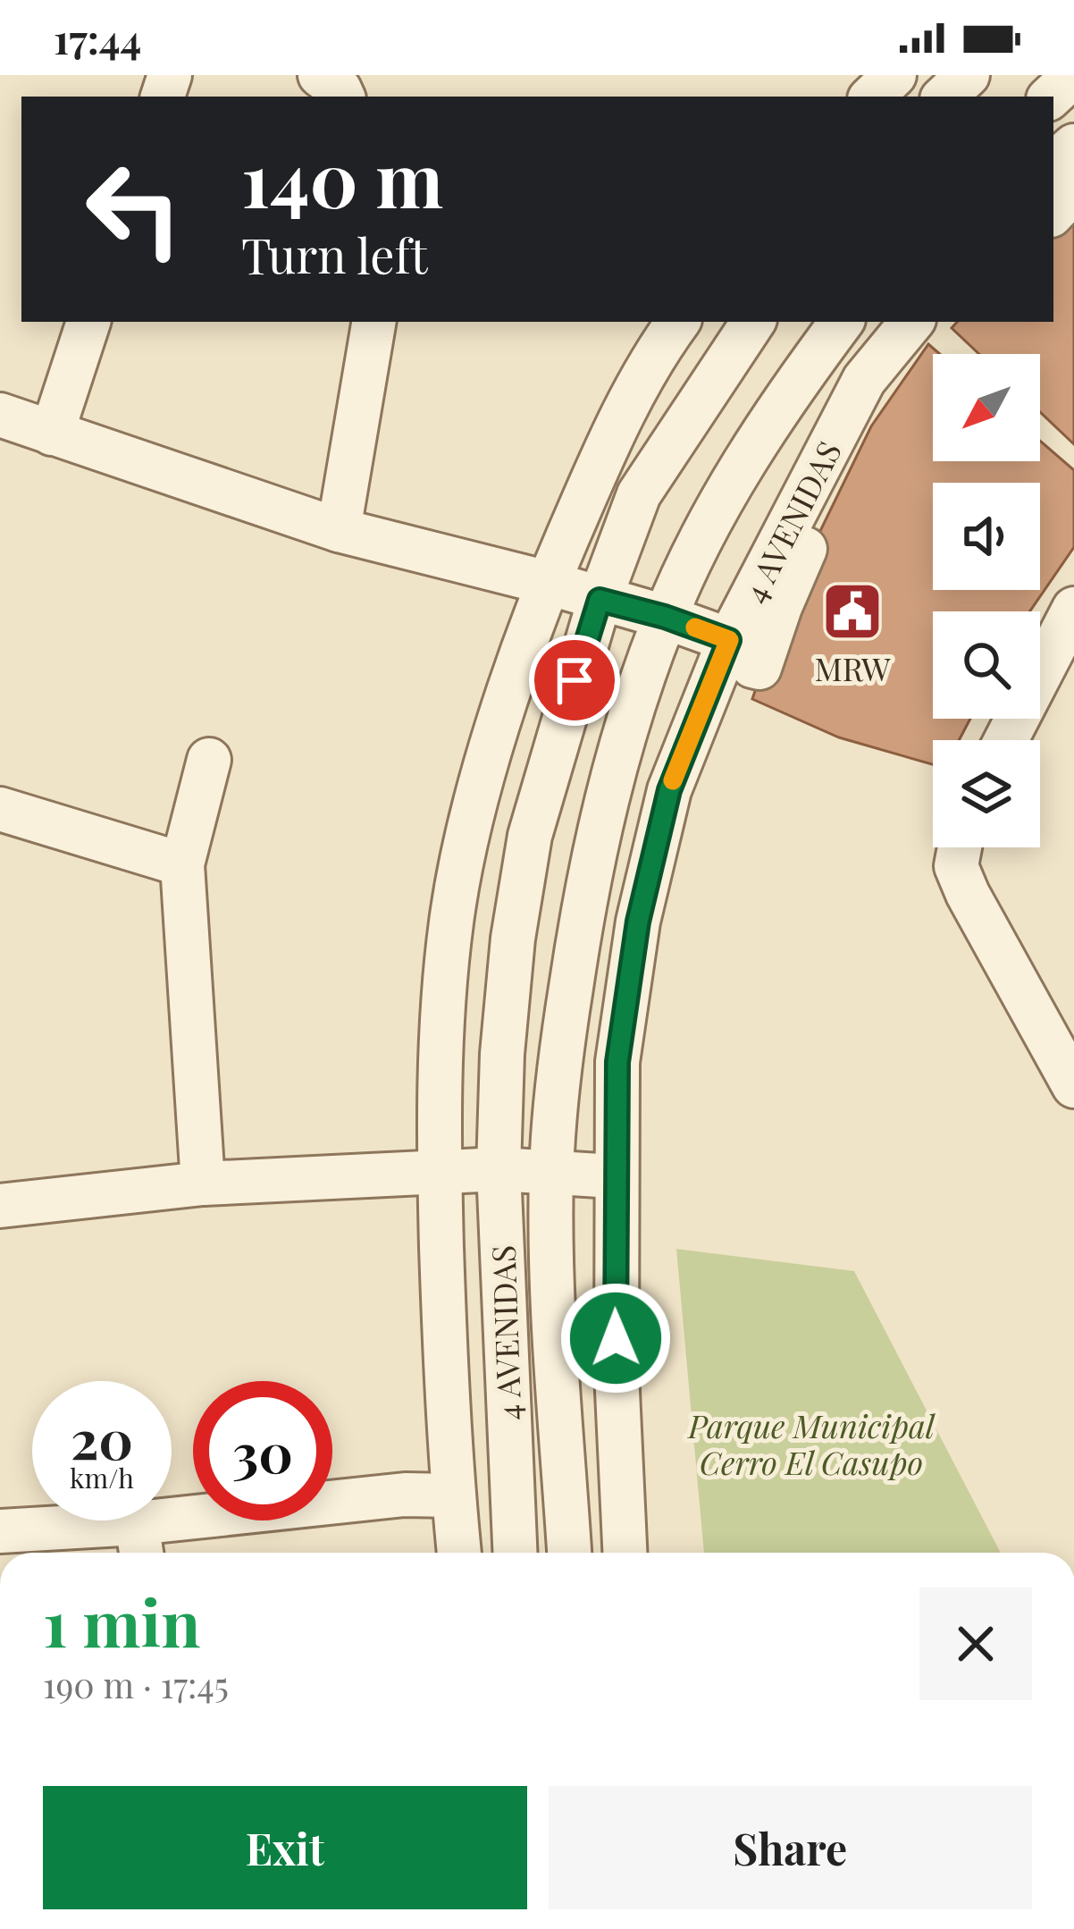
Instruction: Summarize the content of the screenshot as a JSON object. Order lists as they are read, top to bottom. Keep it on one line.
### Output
{"streets":{"street":["4 AVENIDAS"]},"parks":["Parque Municipal Cerro El Casupo"],"places":{"public building":["MRW"]},"north":"bottom left","page":{"status":"17:44","turn":["140 m","Turn left"],"speed":"20 km/h","limit":"30","heading":["1 min","190 m · 17:45"],"buttons":["Exit","Share"]}}
